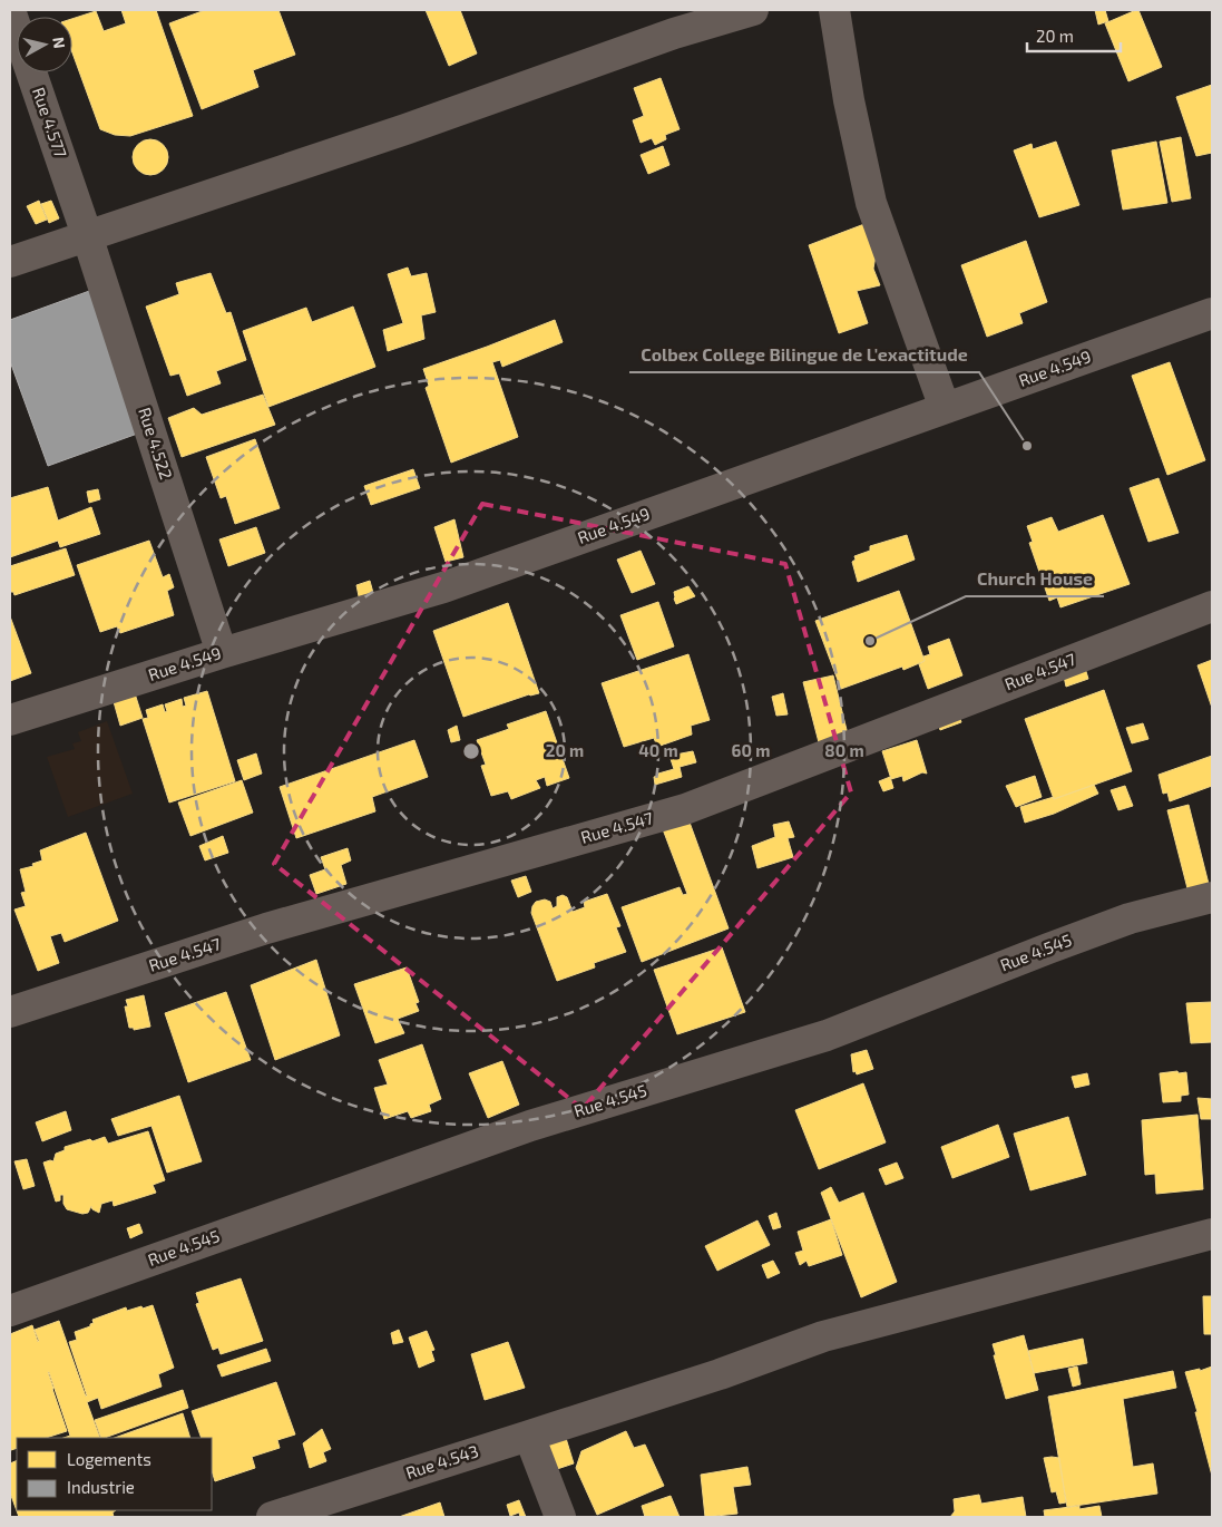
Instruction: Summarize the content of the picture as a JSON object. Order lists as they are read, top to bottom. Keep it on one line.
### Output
{"streets":{"street":["Rue 4.577","Rue 4.549","Rue 4.522","Rue 4.547","Rue 4.545","Rue 4.543"]},"crossings":[["Rue 4.577","Rue 4.522"],["Rue 4.549","Rue 4.522"]],"places":["Colbex College Bilingue de L'exactitude","Church House"],"legend":["Logements","Industrie"],"scale_bar":"20 m","north":"right","rings":["20 m","40 m","60 m","80 m"]}
